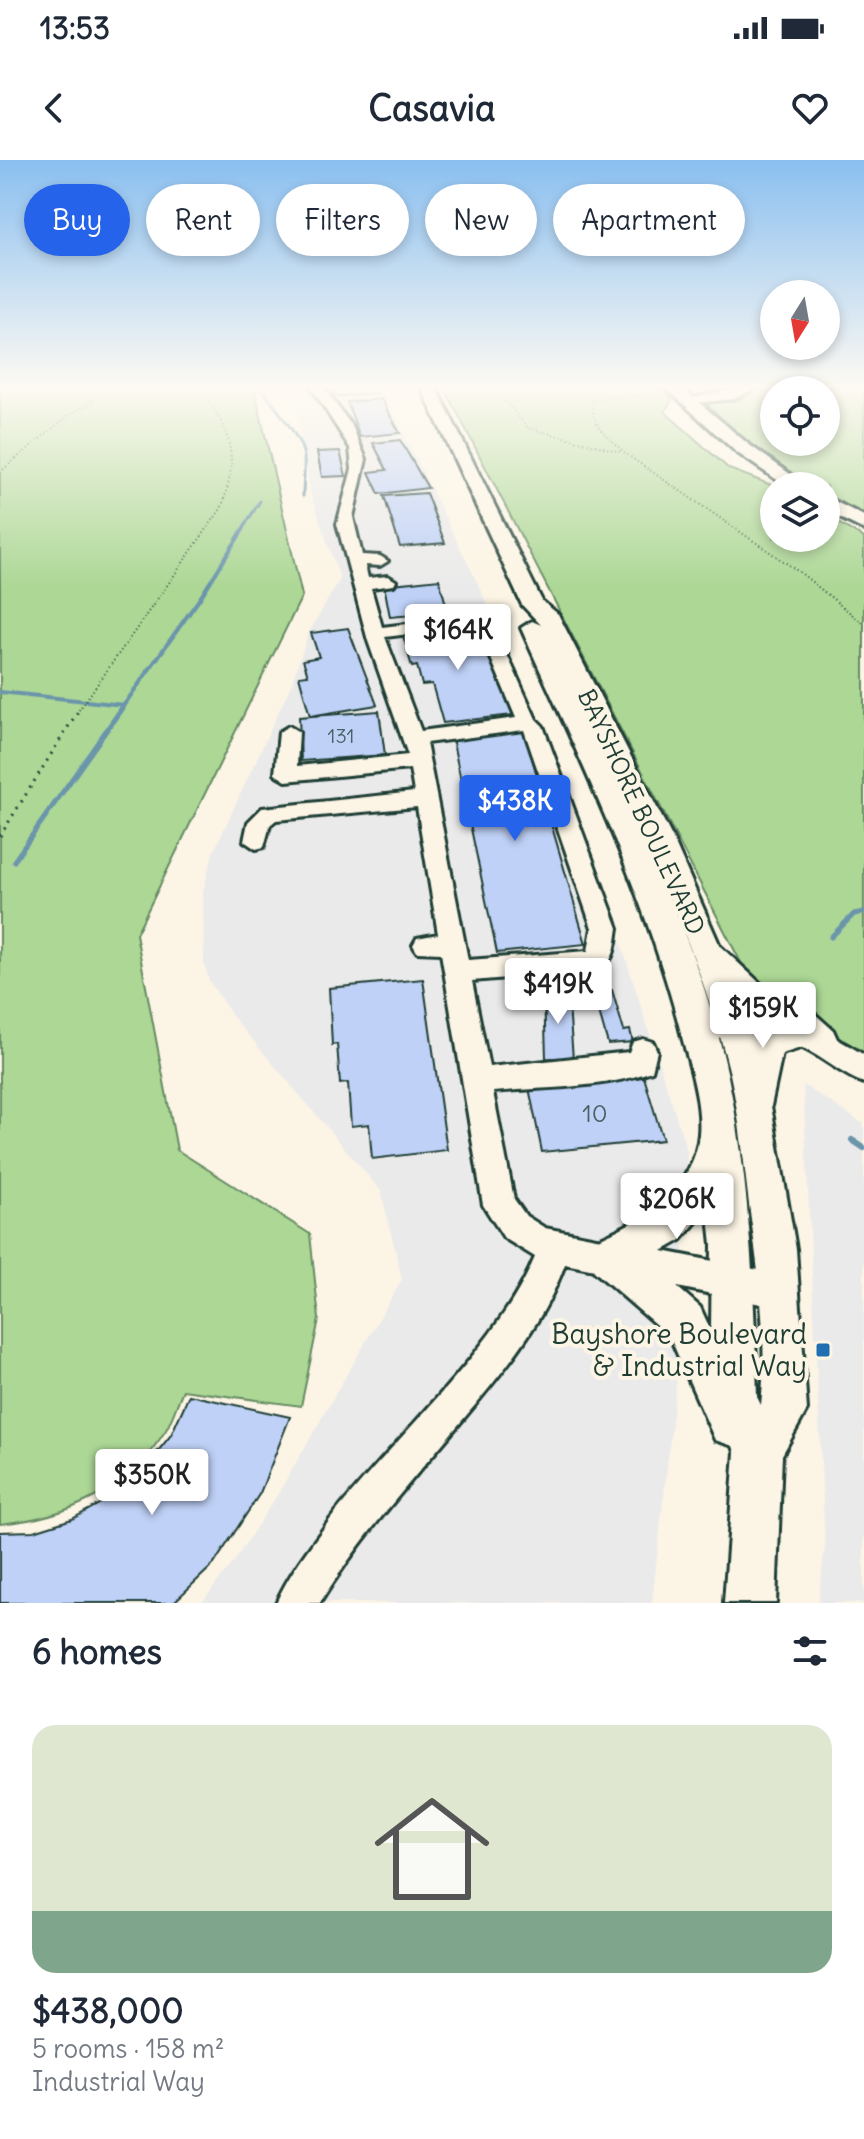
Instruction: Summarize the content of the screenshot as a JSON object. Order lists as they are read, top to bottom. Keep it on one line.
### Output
{"streets":{"main road":["BAYSHORE BOULEVARD"]},"places":{"transit":["Bayshore Boulevard & Industrial Way"]},"house_numbers":["131","10"],"north":"bottom","page":{"status":"13:53","header":"Casavia","chip":["Buy","Rent","Filters","New","Apartment"],"price":["$164K","$438K","$419K","$159K","$206K","$350K"],"heading":"6 homes","list":[{"name":"$438,000","note":"5 rooms · 158 m² · Industrial Way"}]}}
